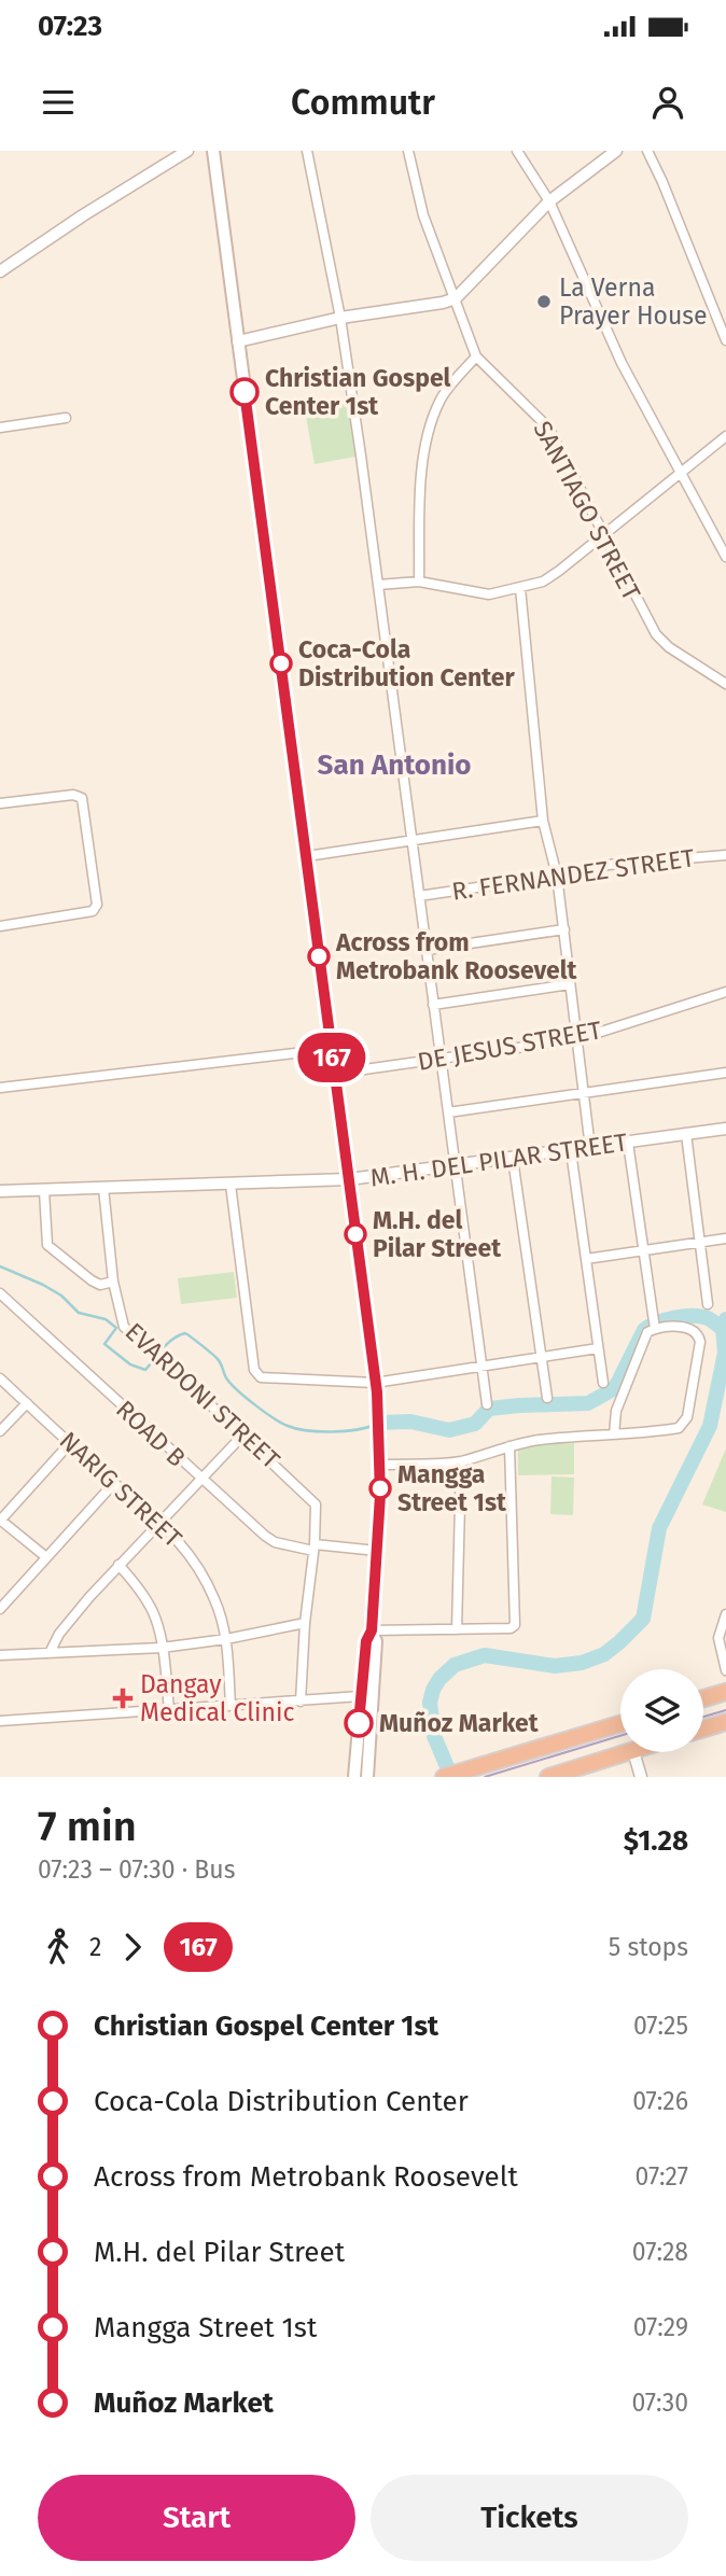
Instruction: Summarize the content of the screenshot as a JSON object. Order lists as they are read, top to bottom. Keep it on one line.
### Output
{"streets":{"street":["SANTIAGO STREET","R. FERNANDEZ STREET","DE JESUS STREET","M. H. DEL PILAR STREET","EVARDONI STREET","ROAD B","NARIG STREET"]},"crossings":[["M. H. DEL PILAR STREET","EVARDONI STREET"],["EVARDONI STREET","ROAD B"]],"districts":["San Antonio"],"places":{"other":["La Verna Prayer House","Christian Gospel Center 1st","Coca-Cola Distribution Center","Across from Metrobank Roosevelt","M.H. del Pilar Street","Mangga Street 1st","Muñoz Market"],"health":["Dangay Medical Clinic"]},"lines":["bus line 167"],"page":{"status":"07:23","header":"Commutr","on_map":"167","heading":["7 min","07:23 – 07:30 · Bus","$1.28"],"legs":["2","167","5 stops"],"list":[{"name":"Christian Gospel Center 1st","value":"07:25"},{"name":"Coca-Cola Distribution Center","value":"07:26"},{"name":"Across from Metrobank Roosevelt","value":"07:27"},{"name":"M.H. del Pilar Street","value":"07:28"},{"name":"Mangga Street 1st","value":"07:29"},{"name":"Muñoz Market","value":"07:30"}],"buttons":["Start","Tickets"]}}
